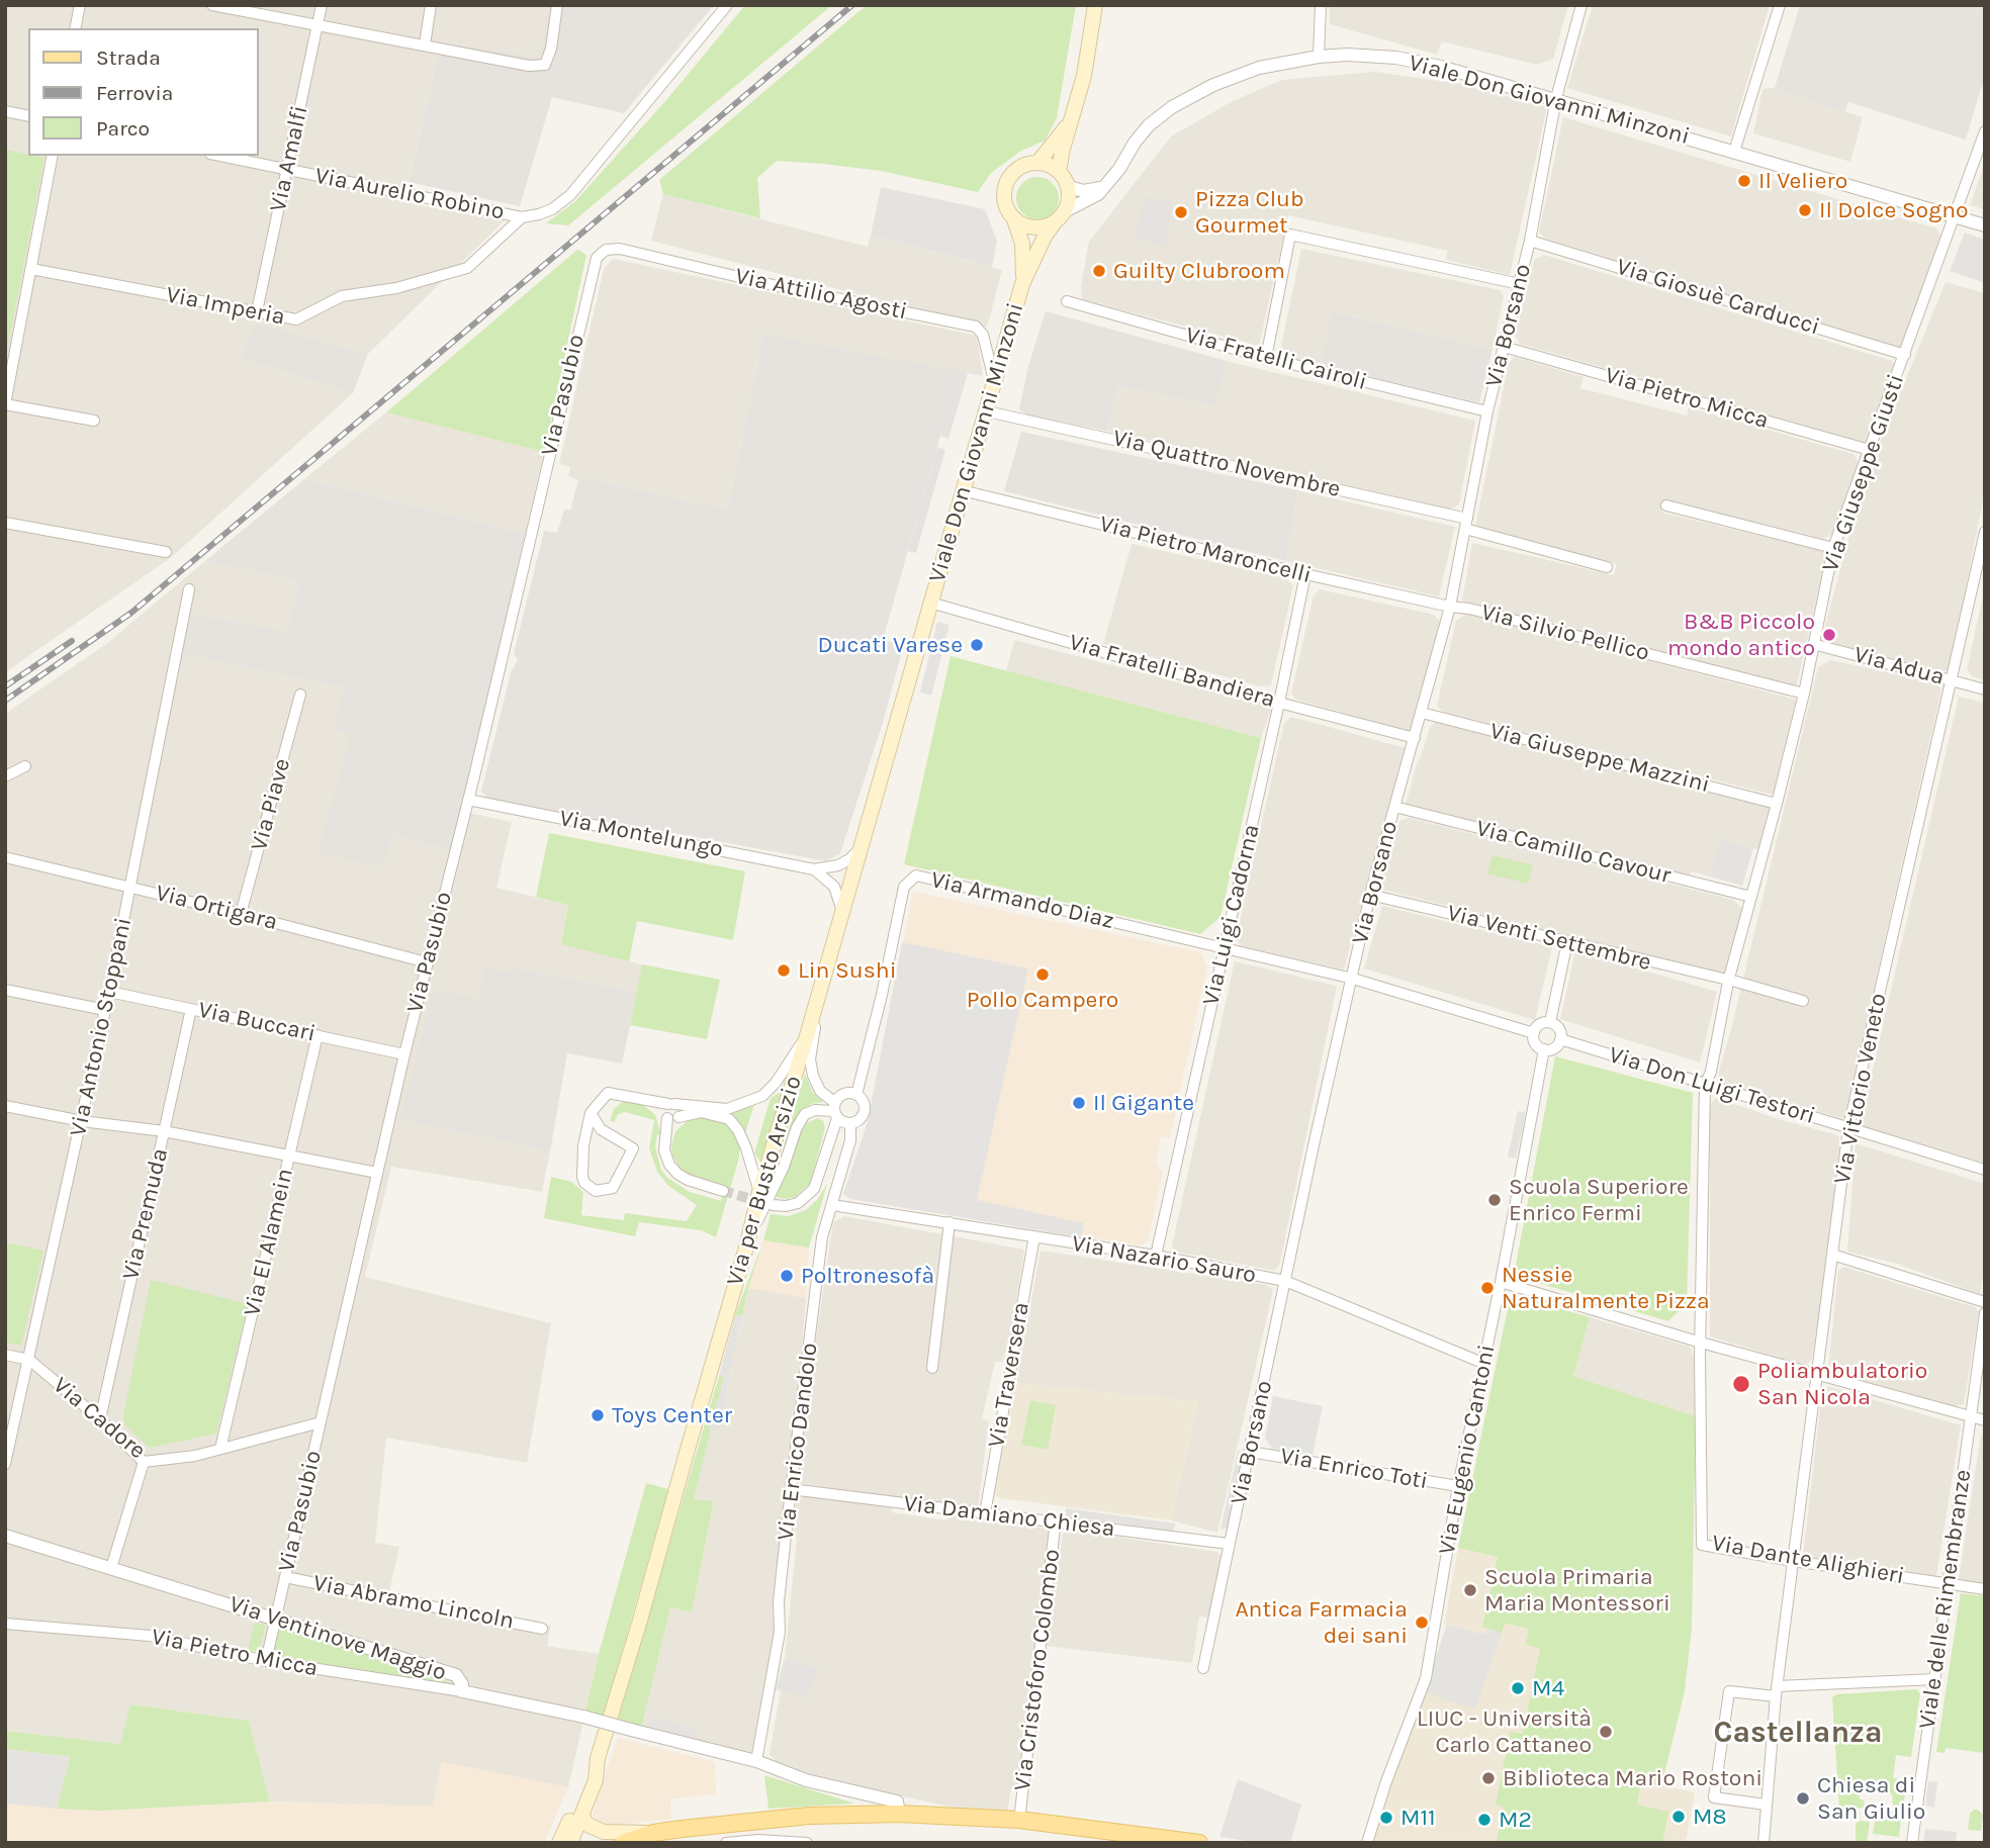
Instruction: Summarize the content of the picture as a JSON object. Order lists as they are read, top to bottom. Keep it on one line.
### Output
{"streets":{"main road":["Viale Don Giovanni Minzoni","Via per Busto Arsizio"],"street":["Via Amalfi","Via Aurelio Robino","Via Attilio Agosti","Via Giosuè Carducci","Via Imperia","Via Borsano","Via Fratelli Cairoli","Via Pasubio","Via Pietro Micca","Via Quattro Novembre","Via Giuseppe Giusti","Via Pietro Maroncelli","Via Silvio Pellico","Via Adua","Via Fratelli Bandiera","Via Giuseppe Mazzini","Via Piave","Via Montelungo","Via Camillo Cavour","Via Armando Diaz","Via Ortigara","Via Luigi Cadorna","Via Venti Settembre","Via Buccari","Via Antonio Stoppani","Via Don Luigi Testori","Via Vittorio Veneto","Via Premuda","Via El Alamein","Via Nazario Sauro","Via Traversera","Via Cadore","Via Enrico Dandolo","Via Eugenio Cantoni","Via Enrico Toti","Via Damiano Chiesa","Via Dante Alighieri","Viale delle Rimembranze","Via Abramo Lincoln","Via Ventinove Maggio","Via Cristoforo Colombo"]},"crossings":[["Viale Don Giovanni Minzoni","Via Attilio Agosti"],["Viale Don Giovanni Minzoni","Via Borsano"],["Viale Don Giovanni Minzoni","Via Quattro Novembre"],["Viale Don Giovanni Minzoni","Via Giuseppe Giusti"],["Viale Don Giovanni Minzoni","Via Pietro Maroncelli"],["Viale Don Giovanni Minzoni","Via Fratelli Bandiera"],["Viale Don Giovanni Minzoni","Via per Busto Arsizio"],["Via Amalfi","Via Aurelio Robino"],["Via Amalfi","Via Imperia"],["Via Aurelio Robino","Via Imperia"],["Via Attilio Agosti","Via Pasubio"],["Via Giosuè Carducci","Via Borsano"],["Via Giosuè Carducci","Via Giuseppe Giusti"],["Via Borsano","Via Fratelli Cairoli"],["Via Borsano","Via Pietro Micca"],["Via Borsano","Via Quattro Novembre"],["Via Borsano","Via Pietro Maroncelli"],["Via Borsano","Via Silvio Pellico"],["Via Borsano","Via Fratelli Bandiera"],["Via Borsano","Via Giuseppe Mazzini"],["Via Borsano","Via Camillo Cavour"],["Via Borsano","Via Armando Diaz"],["Via Borsano","Via Venti Settembre"],["Via Borsano","Via Nazario Sauro"],["Via Borsano","Via Enrico Toti"],["Via Borsano","Via Damiano Chiesa"],["Via Pasubio","Via Pietro Micca"],["Via Pasubio","Via Montelungo"],["Via Pasubio","Via Ortigara"],["Via Pasubio","Via Buccari"],["Via Pasubio","Via Cadore"],["Via Pasubio","Via Abramo Lincoln"],["Via Pasubio","Via Ventinove Maggio"],["Via Pietro Micca","Via Giuseppe Giusti"],["Via Pietro Micca","Via Ventinove Maggio"],["Via Giuseppe Giusti","Via Silvio Pellico"],["Via Giuseppe Giusti","Via Adua"],["Via Giuseppe Giusti","Via Giuseppe Mazzini"],["Via Giuseppe Giusti","Via Camillo Cavour"],["Via Giuseppe Giusti","Via Venti Settembre"],["Via Giuseppe Giusti","Via Don Luigi Testori"],["Via Giuseppe Giusti","Via Dante Alighieri"],["Via Pietro Maroncelli","Via Silvio Pellico"],["Via Pietro Maroncelli","Via Luigi Cadorna"],["Via Adua","Via Vittorio Veneto"],["Via Fratelli Bandiera","Via Luigi Cadorna"],["Via Fratelli Bandiera","Via per Busto Arsizio"],["Via Piave","Via Ortigara"],["Via Montelungo","Via per Busto Arsizio"],["Via Armando Diaz","Via Luigi Cadorna"],["Via Armando Diaz","Via Enrico Dandolo"],["Via Ortigara","Via Antonio Stoppani"],["Via Luigi Cadorna","Via Nazario Sauro"],["Via Buccari","Via Antonio Stoppani"],["Via Buccari","Via Premuda"],["Via Buccari","Via El Alamein"],["Via Antonio Stoppani","Via Cadore"],["Via Don Luigi Testori","Via Vittorio Veneto"],["Via Don Luigi Testori","Via Eugenio Cantoni"],["Via Vittorio Veneto","Via Dante Alighieri"],["Via Premuda","Via Cadore"],["Via El Alamein","Via Cadore"],["Via Nazario Sauro","Via Traversera"],["Via Nazario Sauro","Via Enrico Dandolo"],["Via Nazario Sauro","Via Eugenio Cantoni"],["Via Traversera","Via Damiano Chiesa"],["Via Enrico Dandolo","Via Damiano Chiesa"],["Via Enrico Dandolo","Via Ventinove Maggio"],["Via Eugenio Cantoni","Via Enrico Toti"],["Via Damiano Chiesa","Via Cristoforo Colombo"],["Via Dante Alighieri","Viale delle Rimembranze"]],"districts":["Castellanza"],"places":["Il Veliero","Il Dolce Sogno","Pizza Club Gourmet","Guilty Clubroom","B&B Piccolo mondo antico","Ducati Varese","Lin Sushi","Pollo Campero","Il Gigante","Scuola Superiore Enrico Fermi","Poltronesofà","Nessie Naturalmente Pizza","Poliambulatorio San Nicola","Toys Center","Scuola Primaria Maria Montessori","Antica Farmacia dei sani","M4","LIUC - Università Carlo Cattaneo","Biblioteca Mario Rostoni","Chiesa di San Giulio","M8","M11","M2"],"legend":["Strada","Ferrovia","Parco"]}
